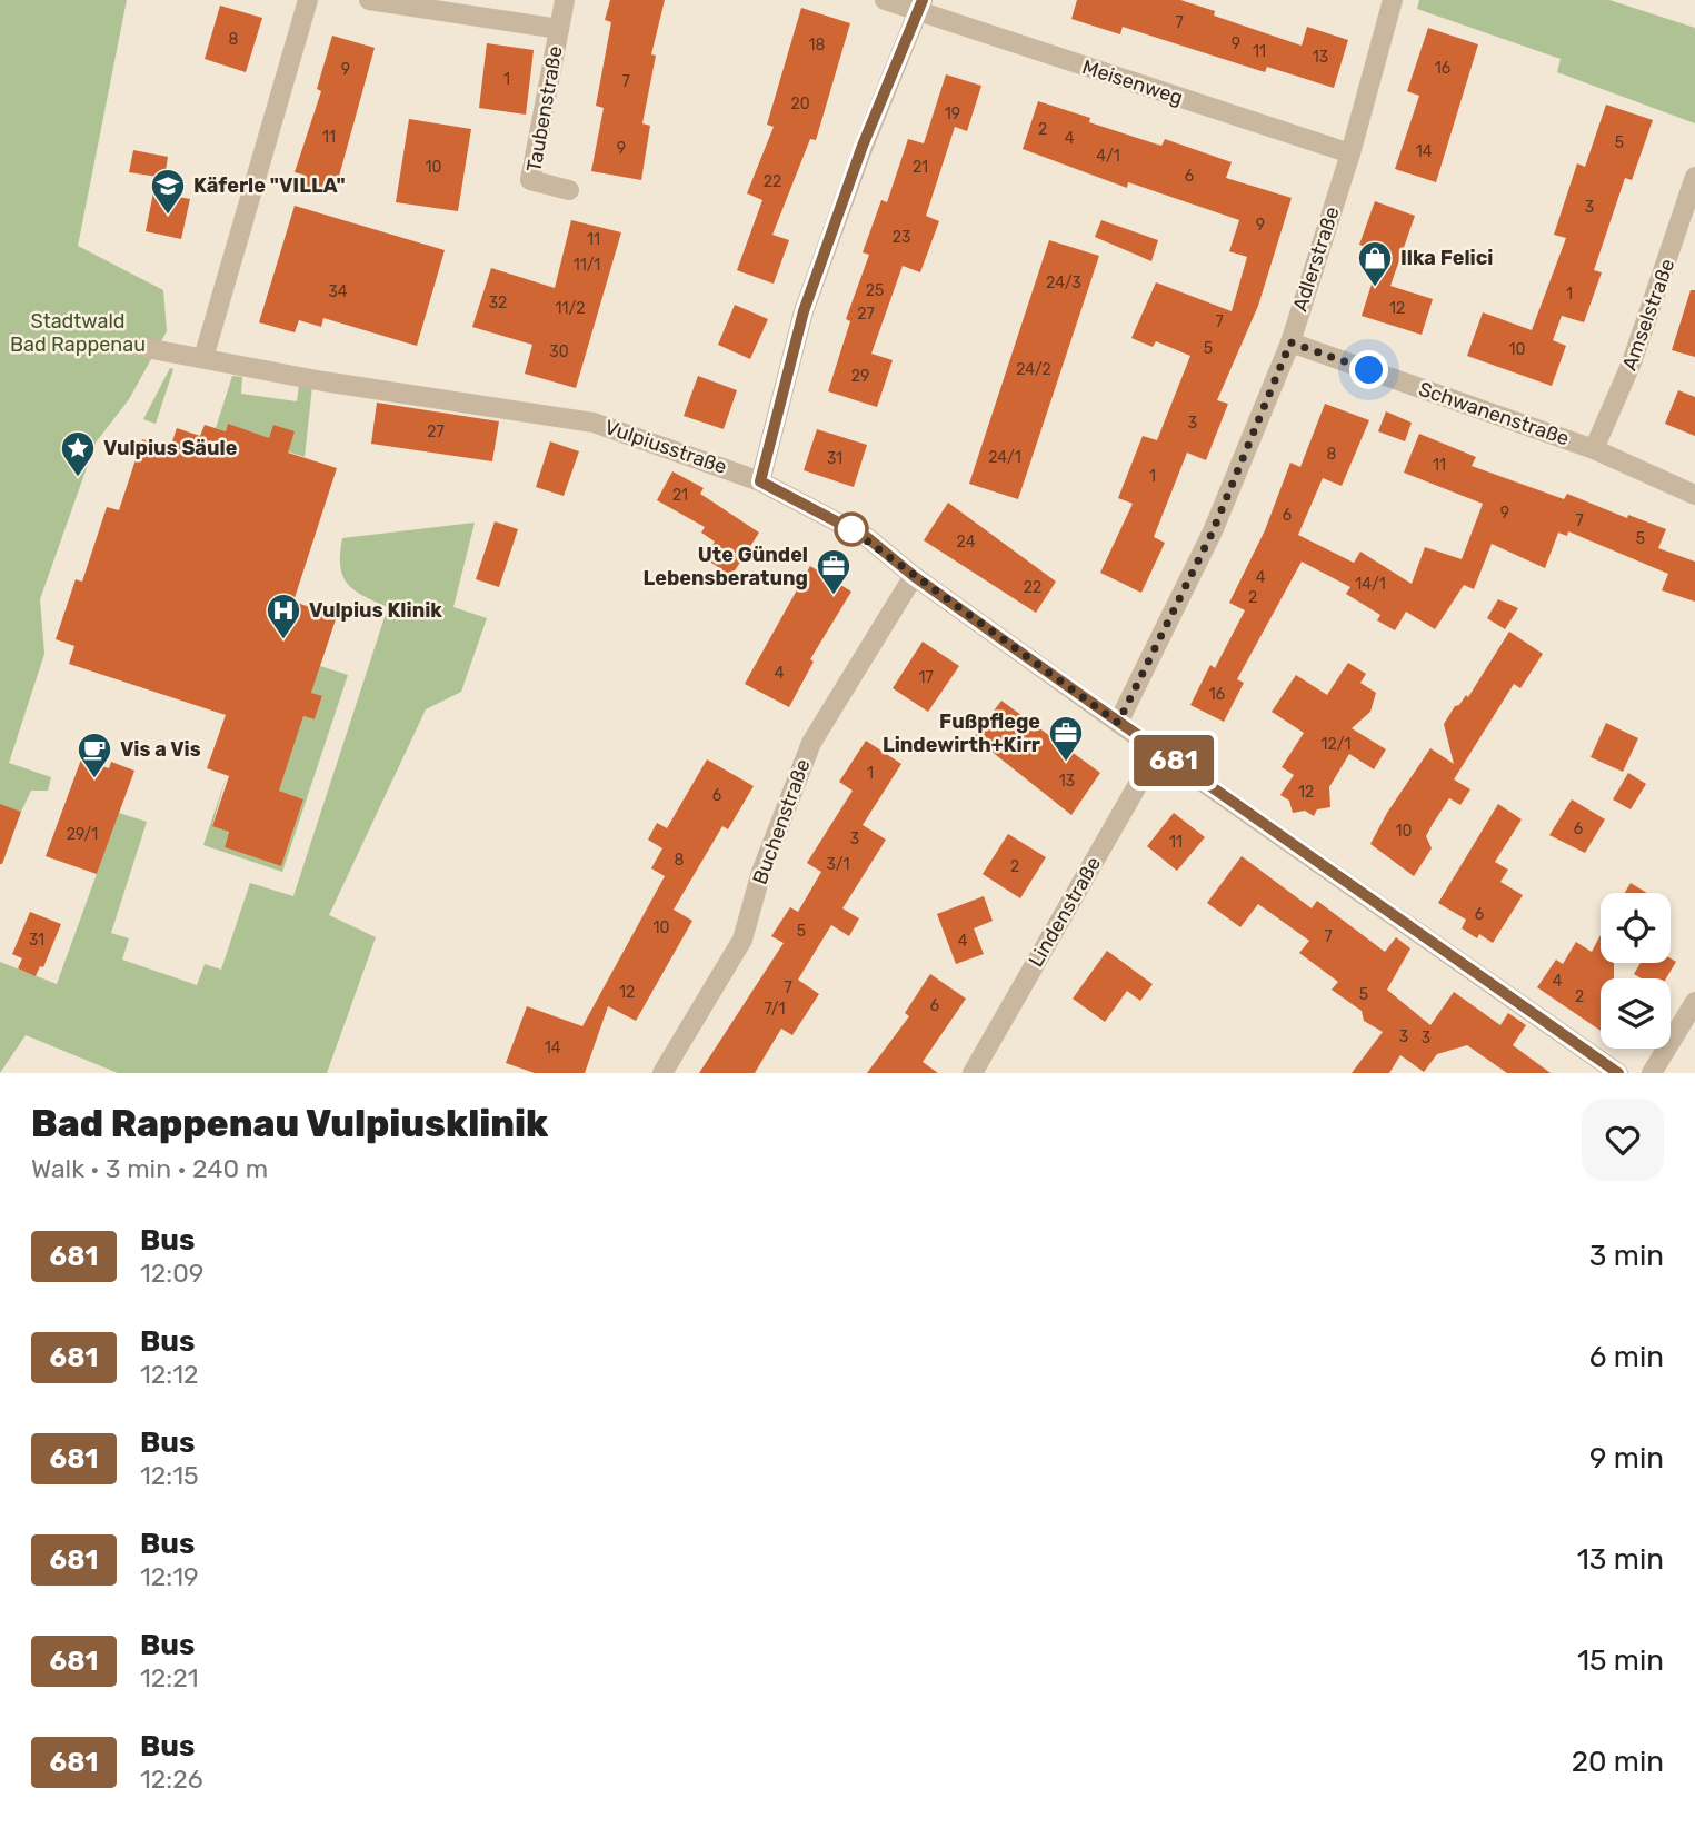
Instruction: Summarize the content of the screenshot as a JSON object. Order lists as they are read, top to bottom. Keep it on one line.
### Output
{"streets":{"street":["Meisenweg","Taubenstraße","Adlerstraße","Amselstraße","Schwanenstraße","Vulpiusstraße","Buchenstraße","Lindenstraße"]},"crossings":[["Meisenweg","Adlerstraße"],["Adlerstraße","Schwanenstraße"],["Adlerstraße","Vulpiusstraße"],["Amselstraße","Schwanenstraße"],["Vulpiusstraße","Buchenstraße"],["Vulpiusstraße","Lindenstraße"]],"parks":["Stadtwald Bad Rappenau"],"places":{"school or university":["Käferle \"VILLA\""],"shop":["Ilka Felici"],"place":["Vulpius Säule"],"office":["Ute Gündel Lebensberatung","Fußpflege Lindewirth+Kirr"],"hospital":["Vulpius Klinik"],"cafe":["Vis a Vis"]},"lines":["bus line 681"],"house_numbers":["7","8","9","18","11","13","16","9","1","7","20","19","2","11","4","5","9","14","4/1","10","21","6","22","3","9","23","11","11/1","24/3","25","34","1","32","11/2","12","27","7","5","10","30","24/2","29","3","27","8","24/1","31","11","1","21","9","6","7","5","24","4","14/1","22","2","4","17","16","12/1","1","13","12","6","6","10","29/1","3","11","8","3/1","2","6","10","5","7","31","4","4","7","12","5","2","6","7/1","3","3","14"],"page":{"on_map":"681","heading":["Bad Rappenau Vulpiusklinik","Walk · 3 min · 240 m"],"list":[{"mark":"681","name":"Bus","note":"12:09","value":"3 min"},{"mark":"681","name":"Bus","note":"12:12","value":"6 min"},{"mark":"681","name":"Bus","note":"12:15","value":"9 min"},{"mark":"681","name":"Bus","note":"12:19","value":"13 min"},{"mark":"681","name":"Bus","note":"12:21","value":"15 min"},{"mark":"681","name":"Bus","note":"12:26","value":"20 min"}]}}
